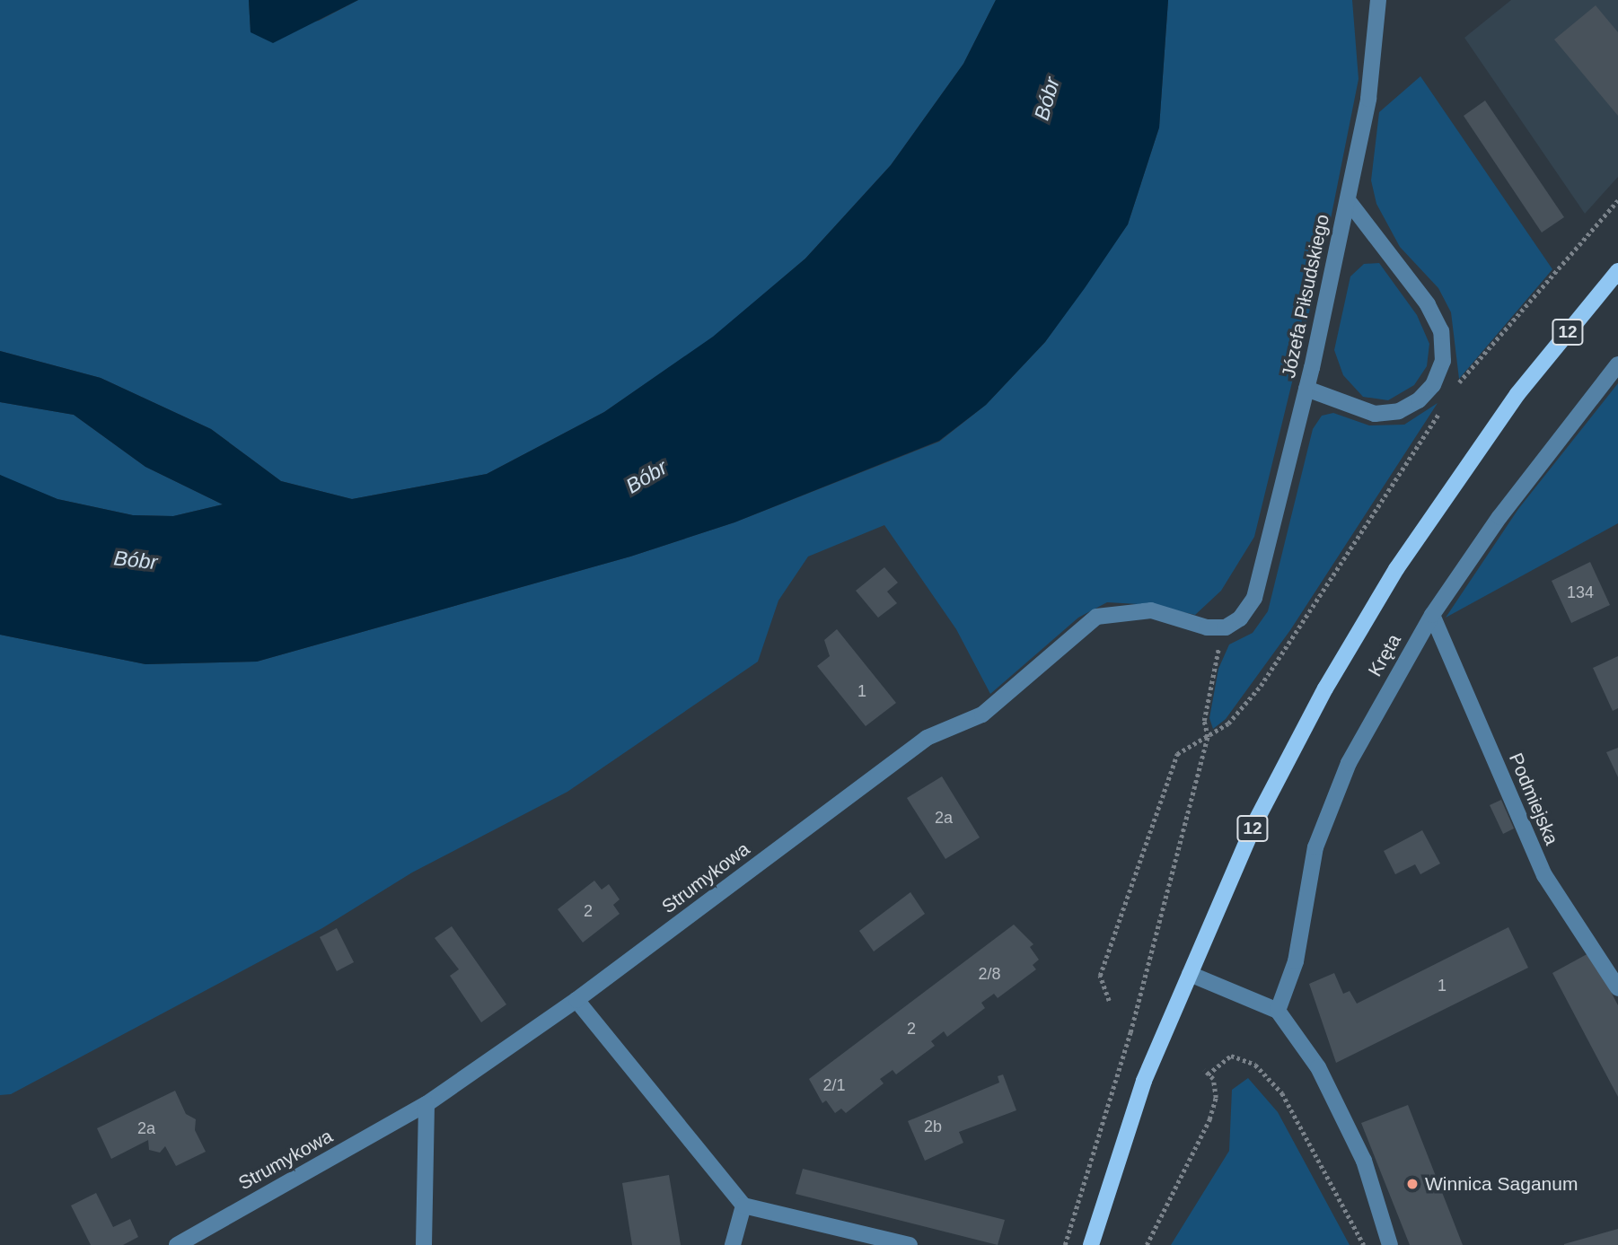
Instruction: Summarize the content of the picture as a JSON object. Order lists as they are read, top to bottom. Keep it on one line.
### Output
{"streets":{"main road":["12"],"street":["Józefa Piłsudskiego","Kręta","Podmiejska","Strumykowa"]},"crossings":[["Józefa Piłsudskiego","Strumykowa"],["Kręta","Podmiejska"]],"water":["Bóbr"],"places":["Winnica Saganum"],"house_numbers":["134","1","2a","2","2/8","1","2","2/1","2b","2a"]}
